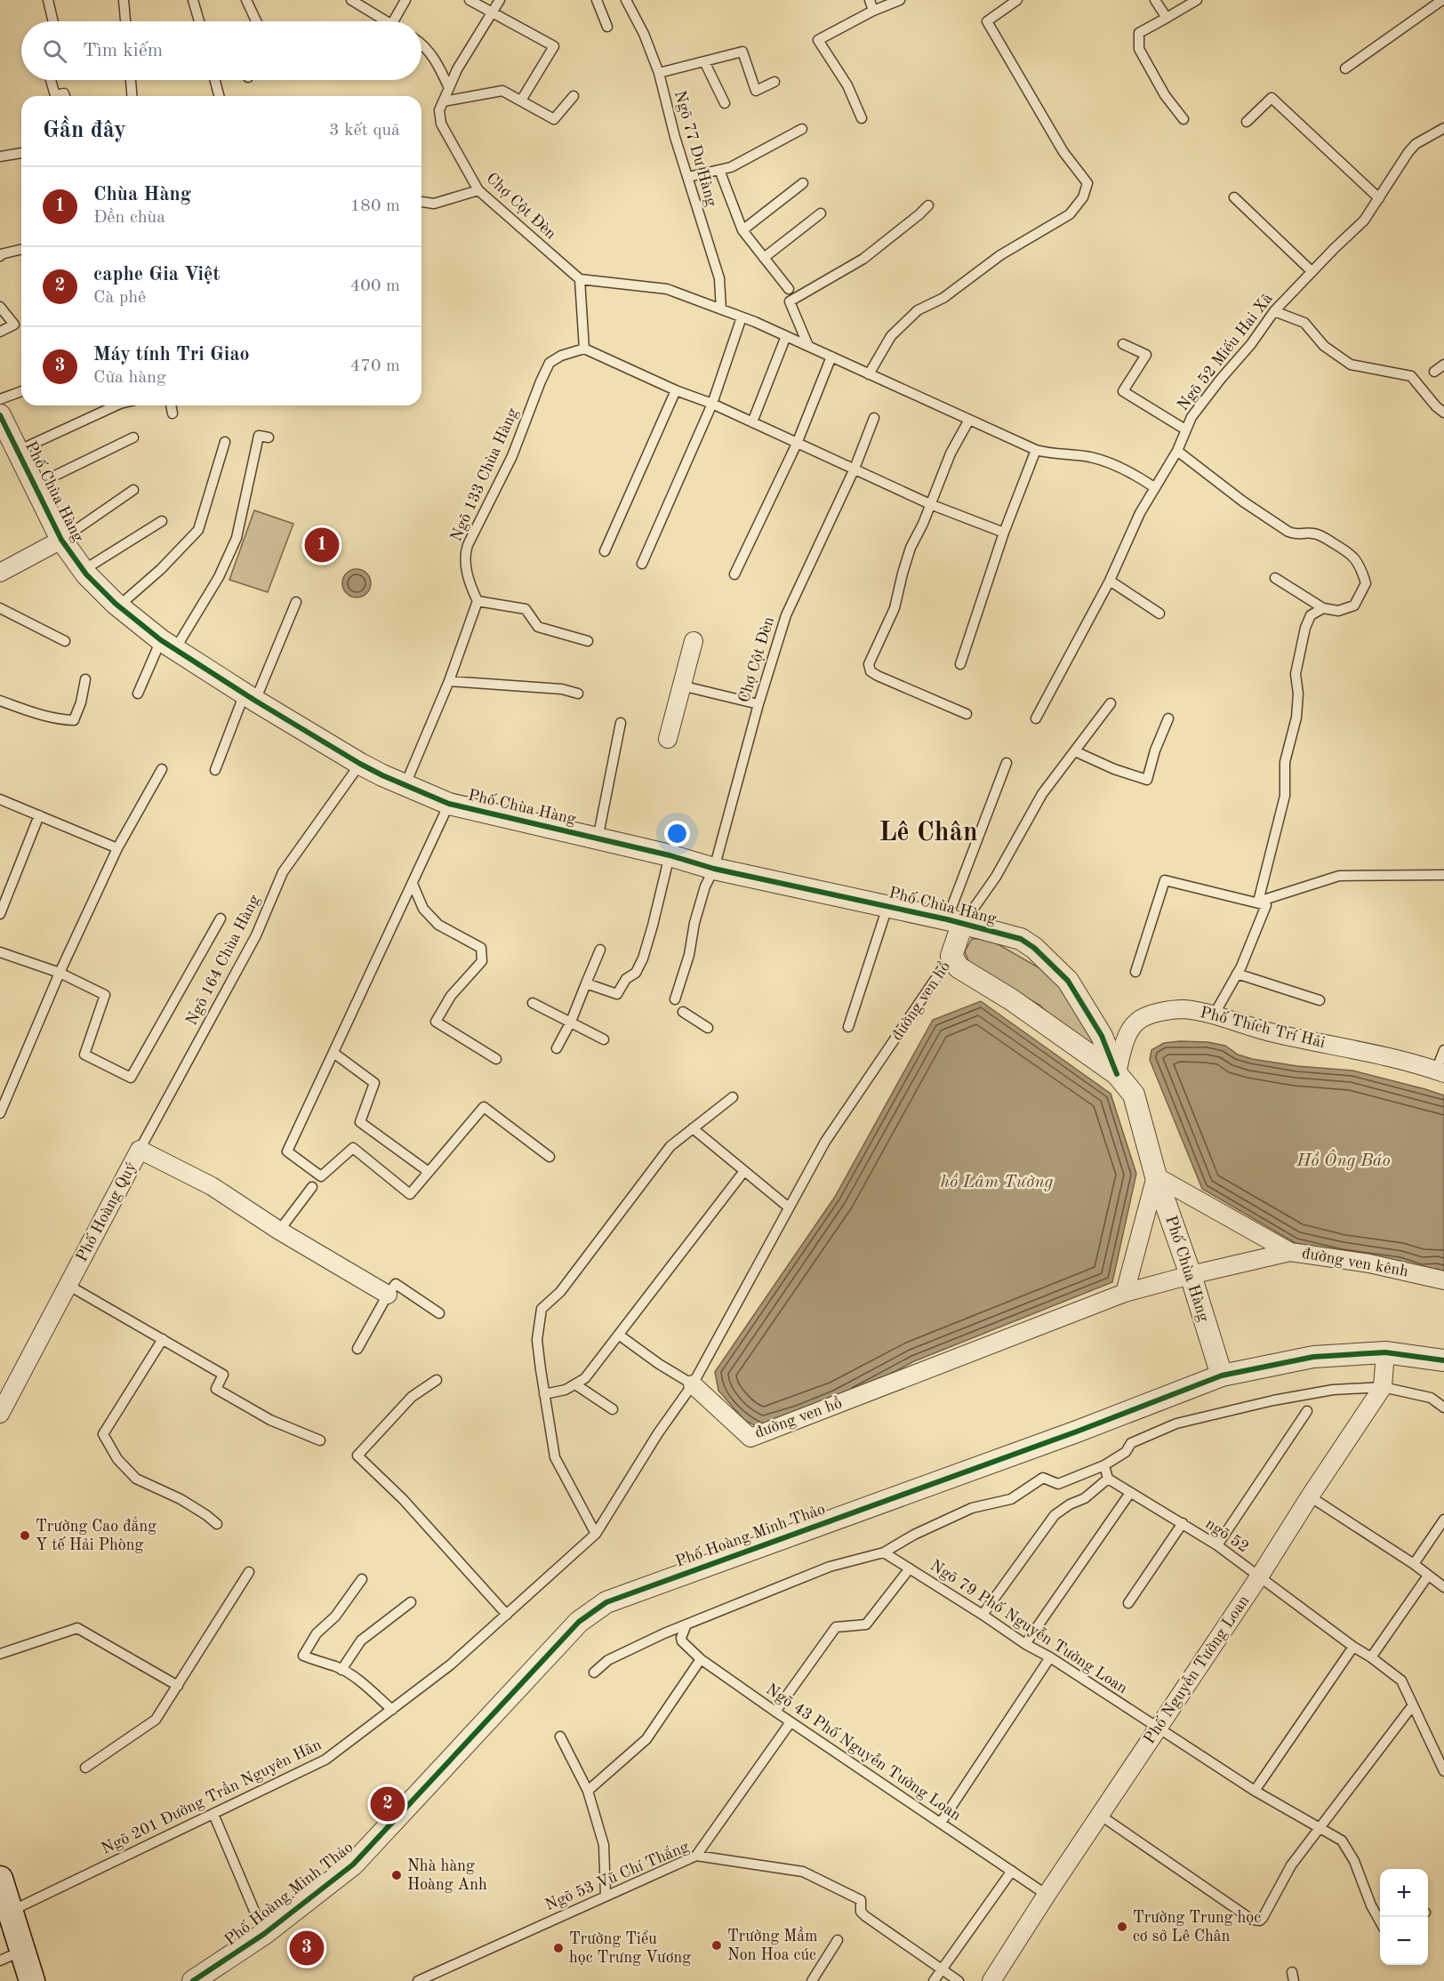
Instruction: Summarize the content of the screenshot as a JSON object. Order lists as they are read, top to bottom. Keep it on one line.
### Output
{"streets":{"street":["Phố Chùa Hàng","đường ven hồ","Phố Thích Trí Hải","Phố Hoàng Quý","đường ven kênh","Phố Hoàng Minh Thảo","Phố Nguyễn Tường Loan"],"lane":["Ngõ 77 Dư Hàng","Chợ Cột Đèn","Ngõ 52 Miếu Hai Xã","Ngõ 133 Chùa Hàng","Ngõ 164 Chùa Hàng","ngõ 52","Ngõ 79 Phố Nguyễn Tường Loan","Ngõ 43 Phố Nguyễn Tường Loan","Ngõ 201 Đường Trần Nguyên Hãn","Ngõ 53 Vũ Chí Thắng"]},"crossings":[["Chợ Cột Đèn","Phố Chùa Hàng"],["Phố Chùa Hàng","Ngõ 164 Chùa Hàng"],["Phố Chùa Hàng","đường ven hồ"],["Phố Chùa Hàng","Phố Thích Trí Hải"],["Phố Chùa Hàng","đường ven kênh"],["Phố Chùa Hàng","Phố Hoàng Minh Thảo"],["Ngõ 164 Chùa Hàng","Phố Hoàng Quý"],["đường ven hồ","Ngõ 201 Đường Trần Nguyên Hãn"],["Phố Hoàng Minh Thảo","Phố Nguyễn Tường Loan"],["ngõ 52","Phố Nguyễn Tường Loan"],["Ngõ 79 Phố Nguyễn Tường Loan","Phố Nguyễn Tường Loan"],["Phố Nguyễn Tường Loan","Ngõ 43 Phố Nguyễn Tường Loan"]],"districts":["Lê Chân"],"water":["Hồ Ông Báo","hồ Lâm Tường"],"places":["Trường Cao đẳng Y tế Hải Phòng","Nhà hàng Hoàng Anh","Trường Trung học cơ sở Lê Chân","Trường Mầm Non Hoa cúc","Trường Tiểu học Trưng Vương"],"page":{"search":"Tìm kiếm","heading":["Gần đây","3 kết quả"],"list":[{"mark":"1","name":"Chùa Hàng","note":"Đền chùa","value":"180 m"},{"mark":"2","name":"caphe Gia Việt","note":"Cà phê","value":"400 m"},{"mark":"3","name":"Máy tính Tri Giao","note":"Cửa hàng","value":"470 m"}],"pins":["1","2","3"],"map_buttons":["+","−"]}}
